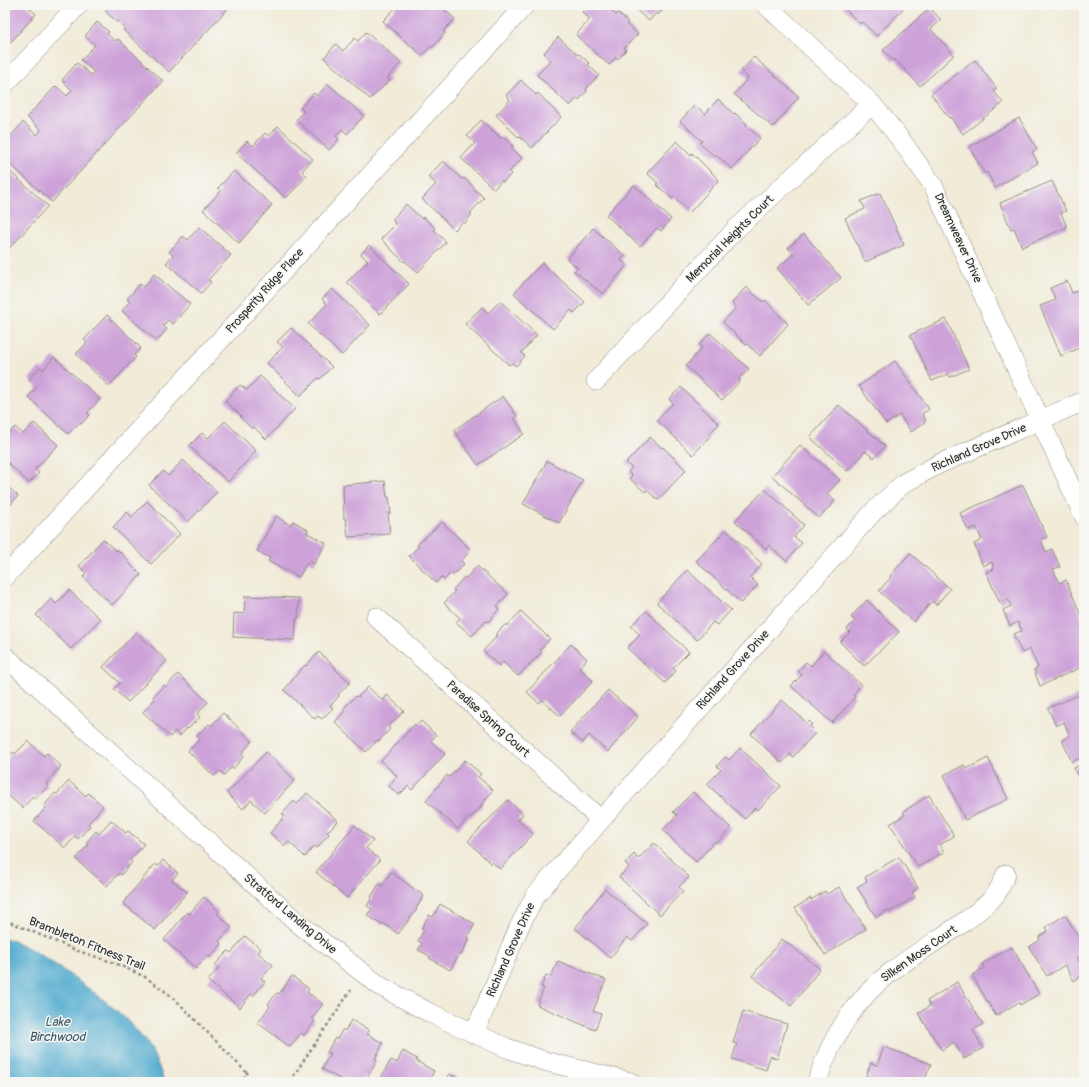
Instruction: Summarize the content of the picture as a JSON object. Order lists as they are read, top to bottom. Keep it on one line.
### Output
{"streets":{"street":["Dreamweaver Drive","Memorial Heights Court","Prosperity Ridge Place","Richland Grove Drive","Paradise Spring Court","Stratford Landing Drive","Silken Moss Court"],"path":["Brambleton Fitness Trail"]},"crossings":[["Dreamweaver Drive","Memorial Heights Court"],["Dreamweaver Drive","Richland Grove Drive"],["Richland Grove Drive","Paradise Spring Court"],["Richland Grove Drive","Stratford Landing Drive"]],"water":["Lake Birchwood"]}
